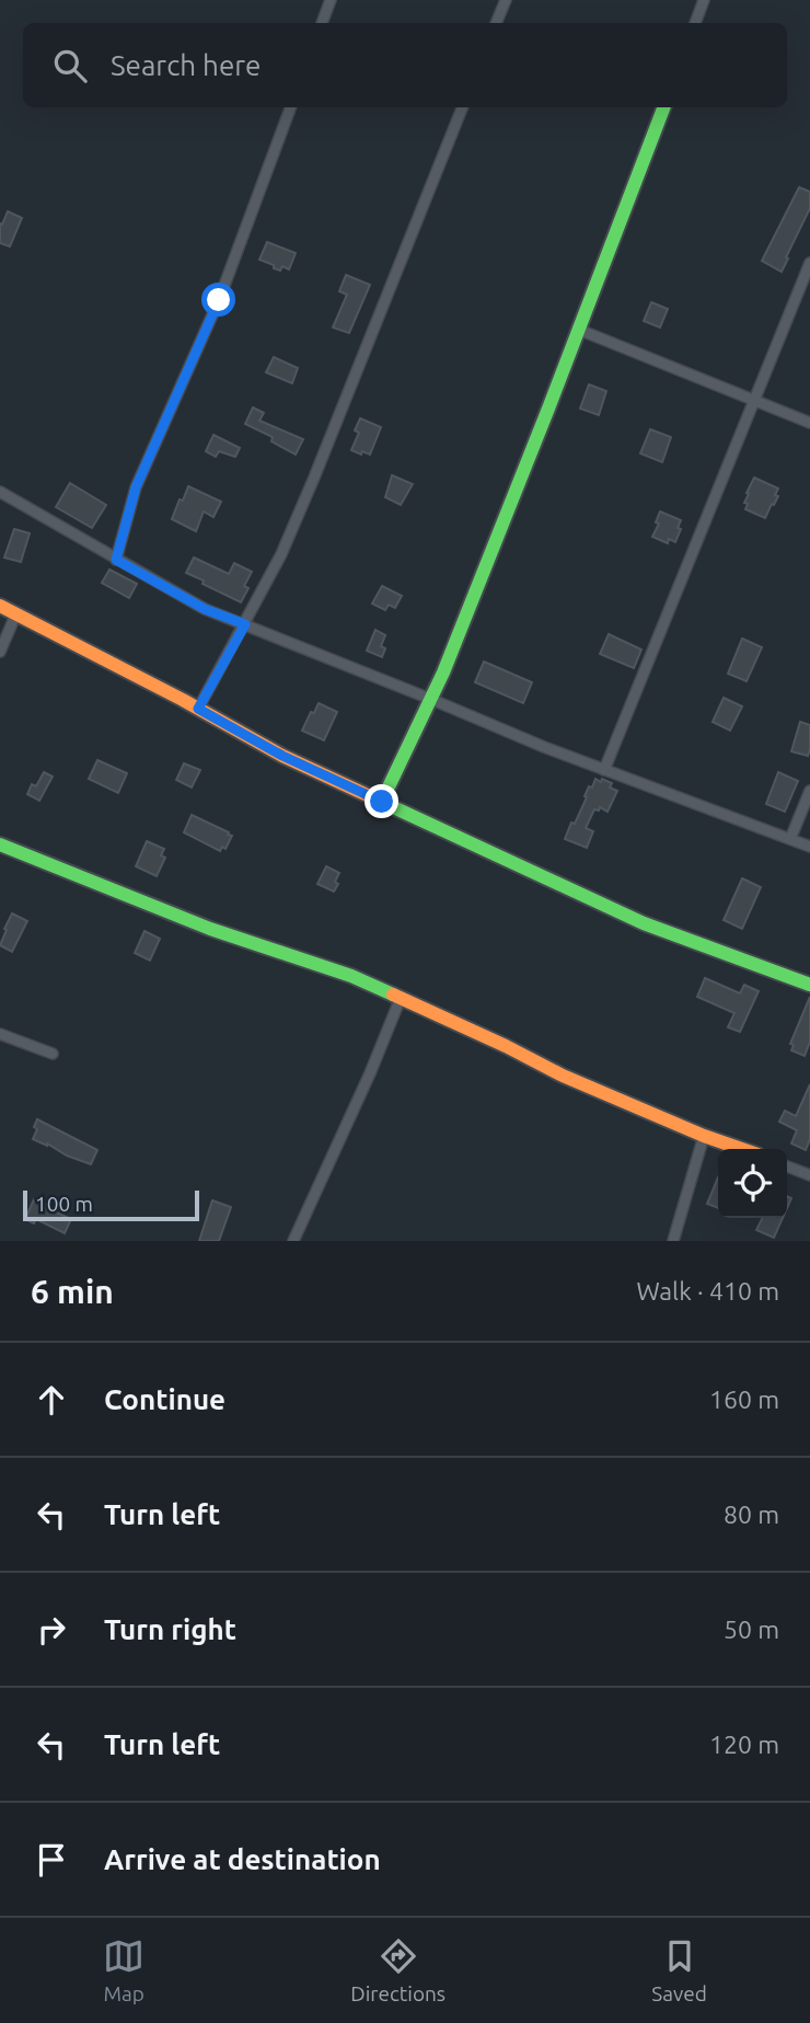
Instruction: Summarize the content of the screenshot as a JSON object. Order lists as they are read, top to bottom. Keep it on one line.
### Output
{"scale_bar":"100 m","page":{"search":"Search here","scale":"100 m","heading":["6 min","Walk · 410 m"],"list":[["Continue","160 m"],["Turn left","80 m"],["Turn right","50 m"],["Turn left","120 m"],"Arrive at destination"],"nav":["Map","Directions","Saved"]}}
